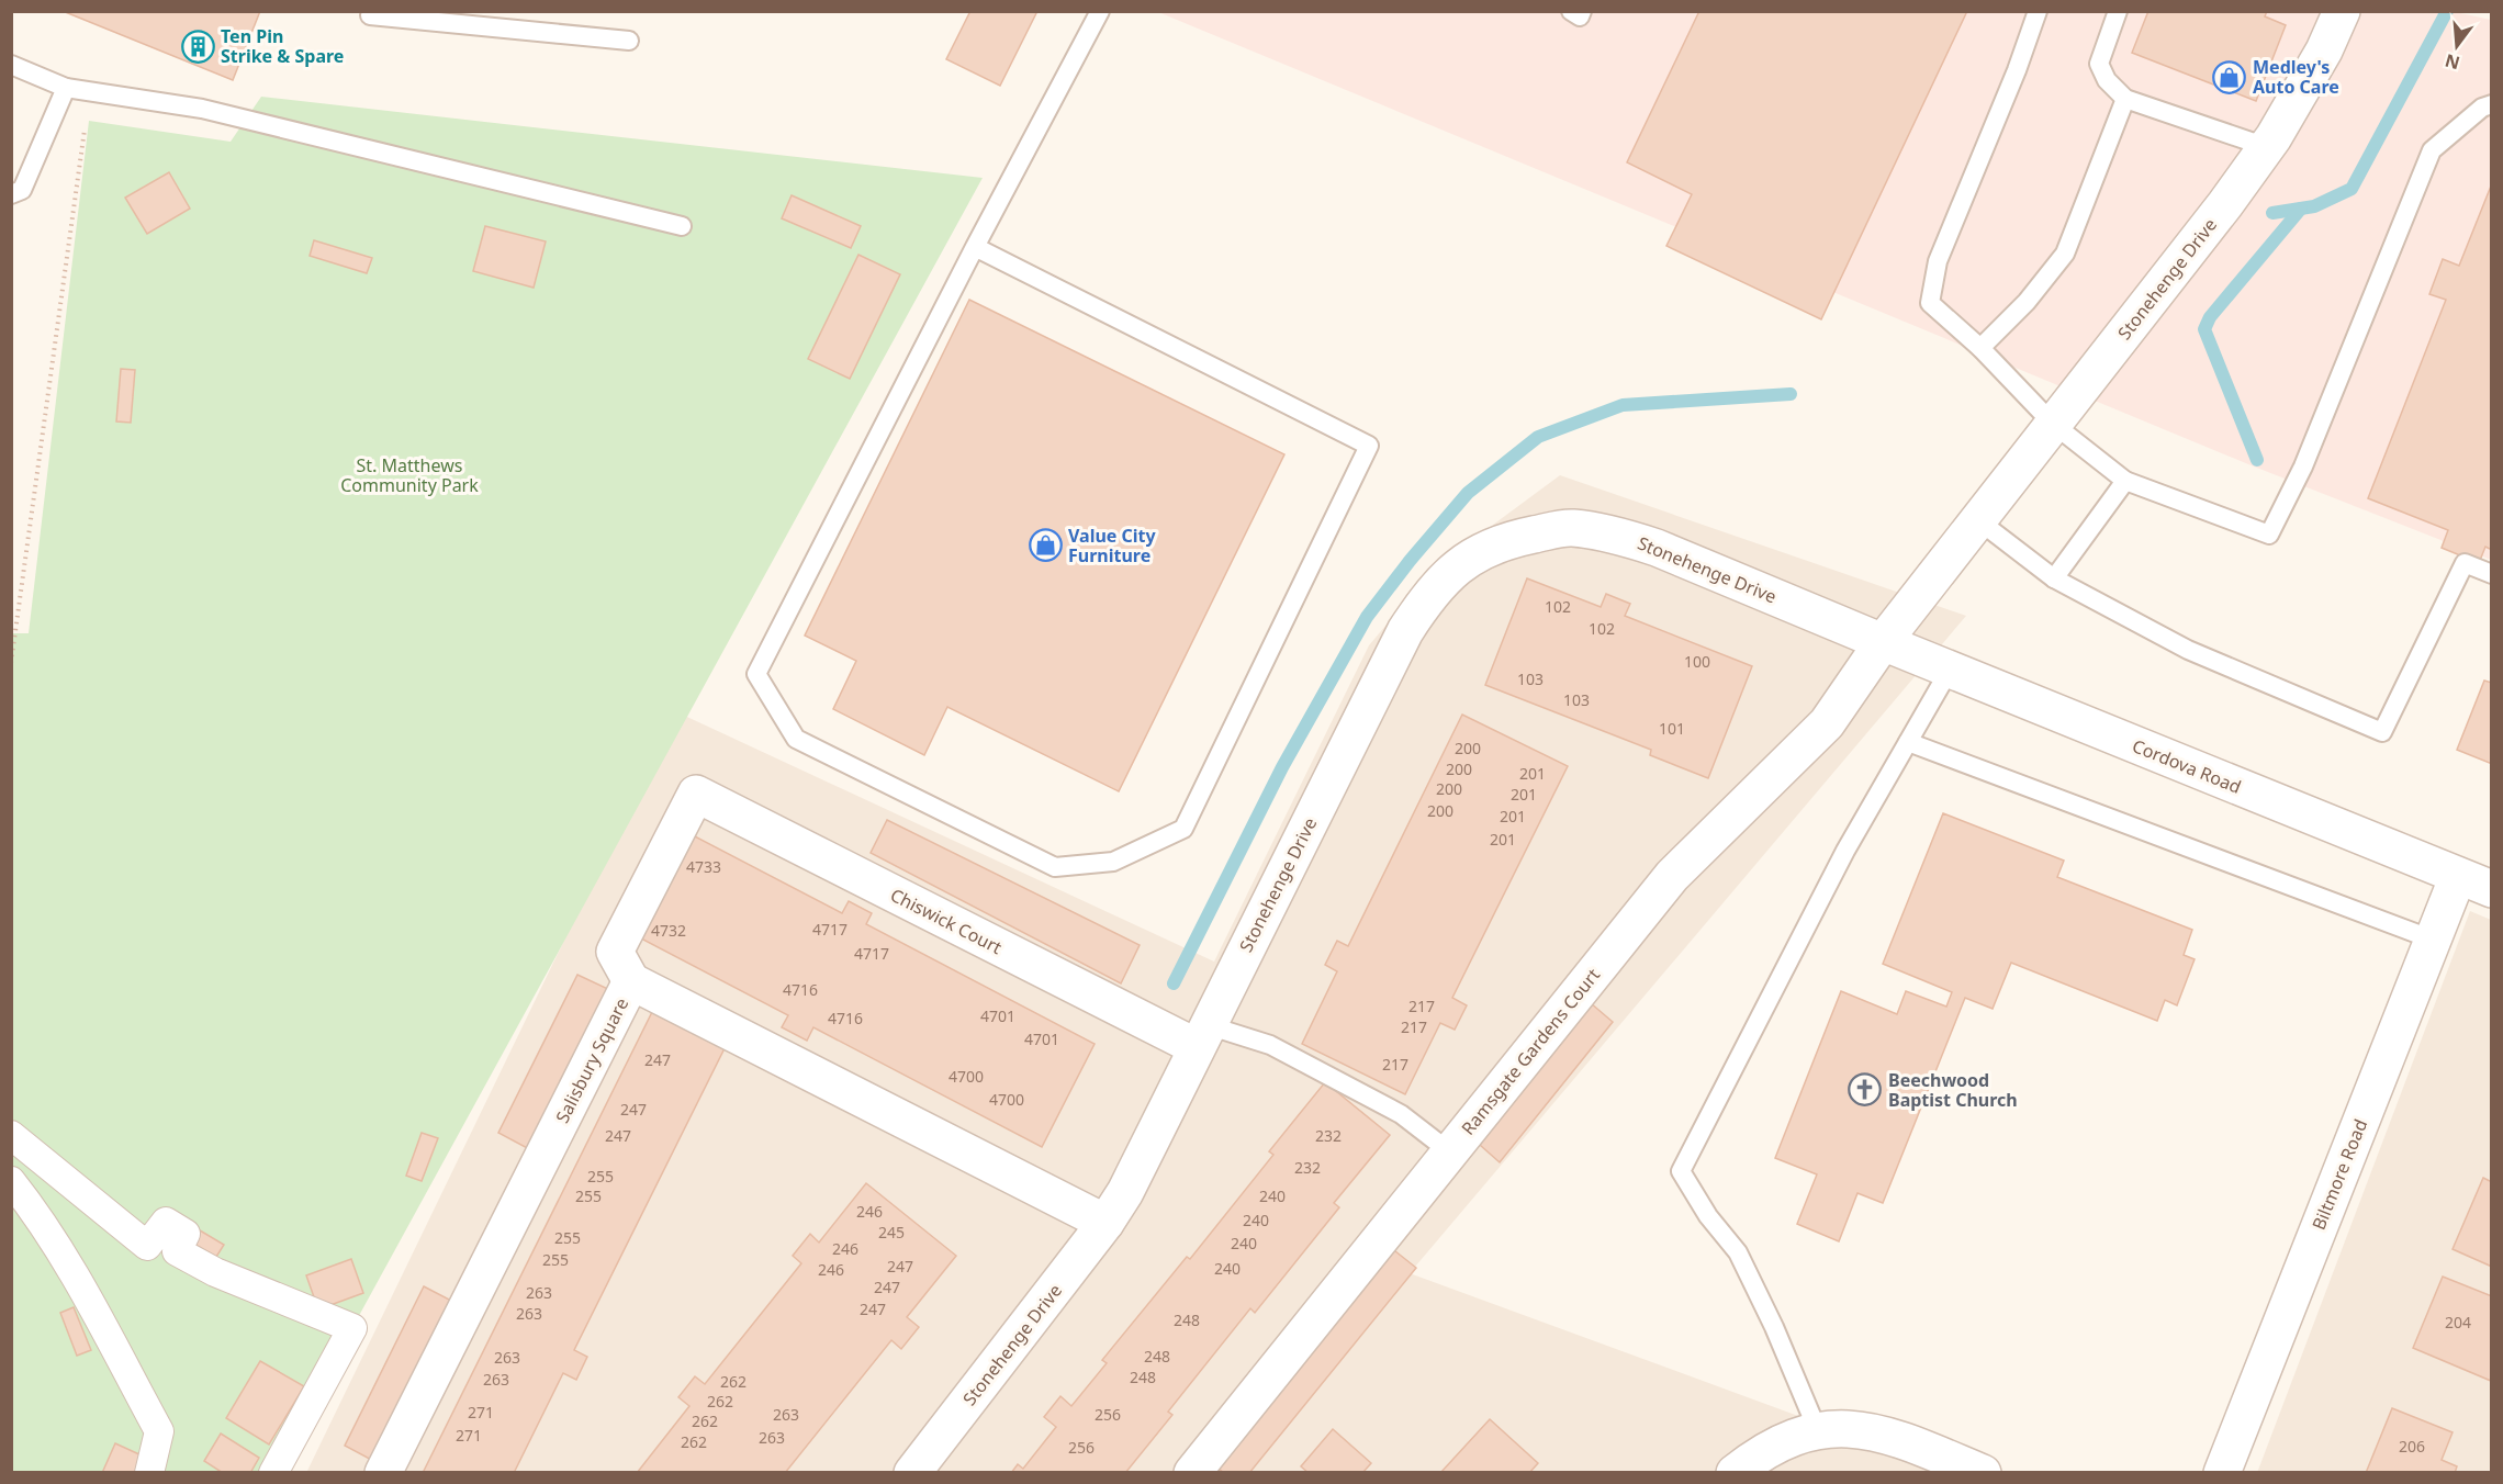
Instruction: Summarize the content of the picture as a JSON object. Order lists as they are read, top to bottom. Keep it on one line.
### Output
{"streets":{"street":["Stonehenge Drive","Cordova Road","Chiswick Court","Ramsgate Gardens Court","Salisbury Square","Biltmore Road"]},"crossings":[["Stonehenge Drive","Cordova Road"],["Stonehenge Drive","Chiswick Court"],["Stonehenge Drive","Ramsgate Gardens Court"],["Stonehenge Drive","Salisbury Square"],["Cordova Road","Ramsgate Gardens Court"],["Cordova Road","Biltmore Road"],["Chiswick Court","Salisbury Square"]],"parks":["St. Matthews Community Park"],"places":{"building":["Ten Pin Strike & Spare"],"shop":["Medley's Auto Care","Value City Furniture"],"church":["Beechwood Baptist Church"]},"house_numbers":["102","102","100","103","103","101","200","200","201","200","201","200","201","201","4733","4717","4732","4717","4716","217","4701","4716","217","4701","247","217","4700","4700","247","247","232","232","255","255","240","246","240","245","255","240","246","255","247","240","246","247","263","247","263","248","204","248","263","248","263","262","262","271","263","256","262","271","263","262","206","256"],"north":"bottom"}
